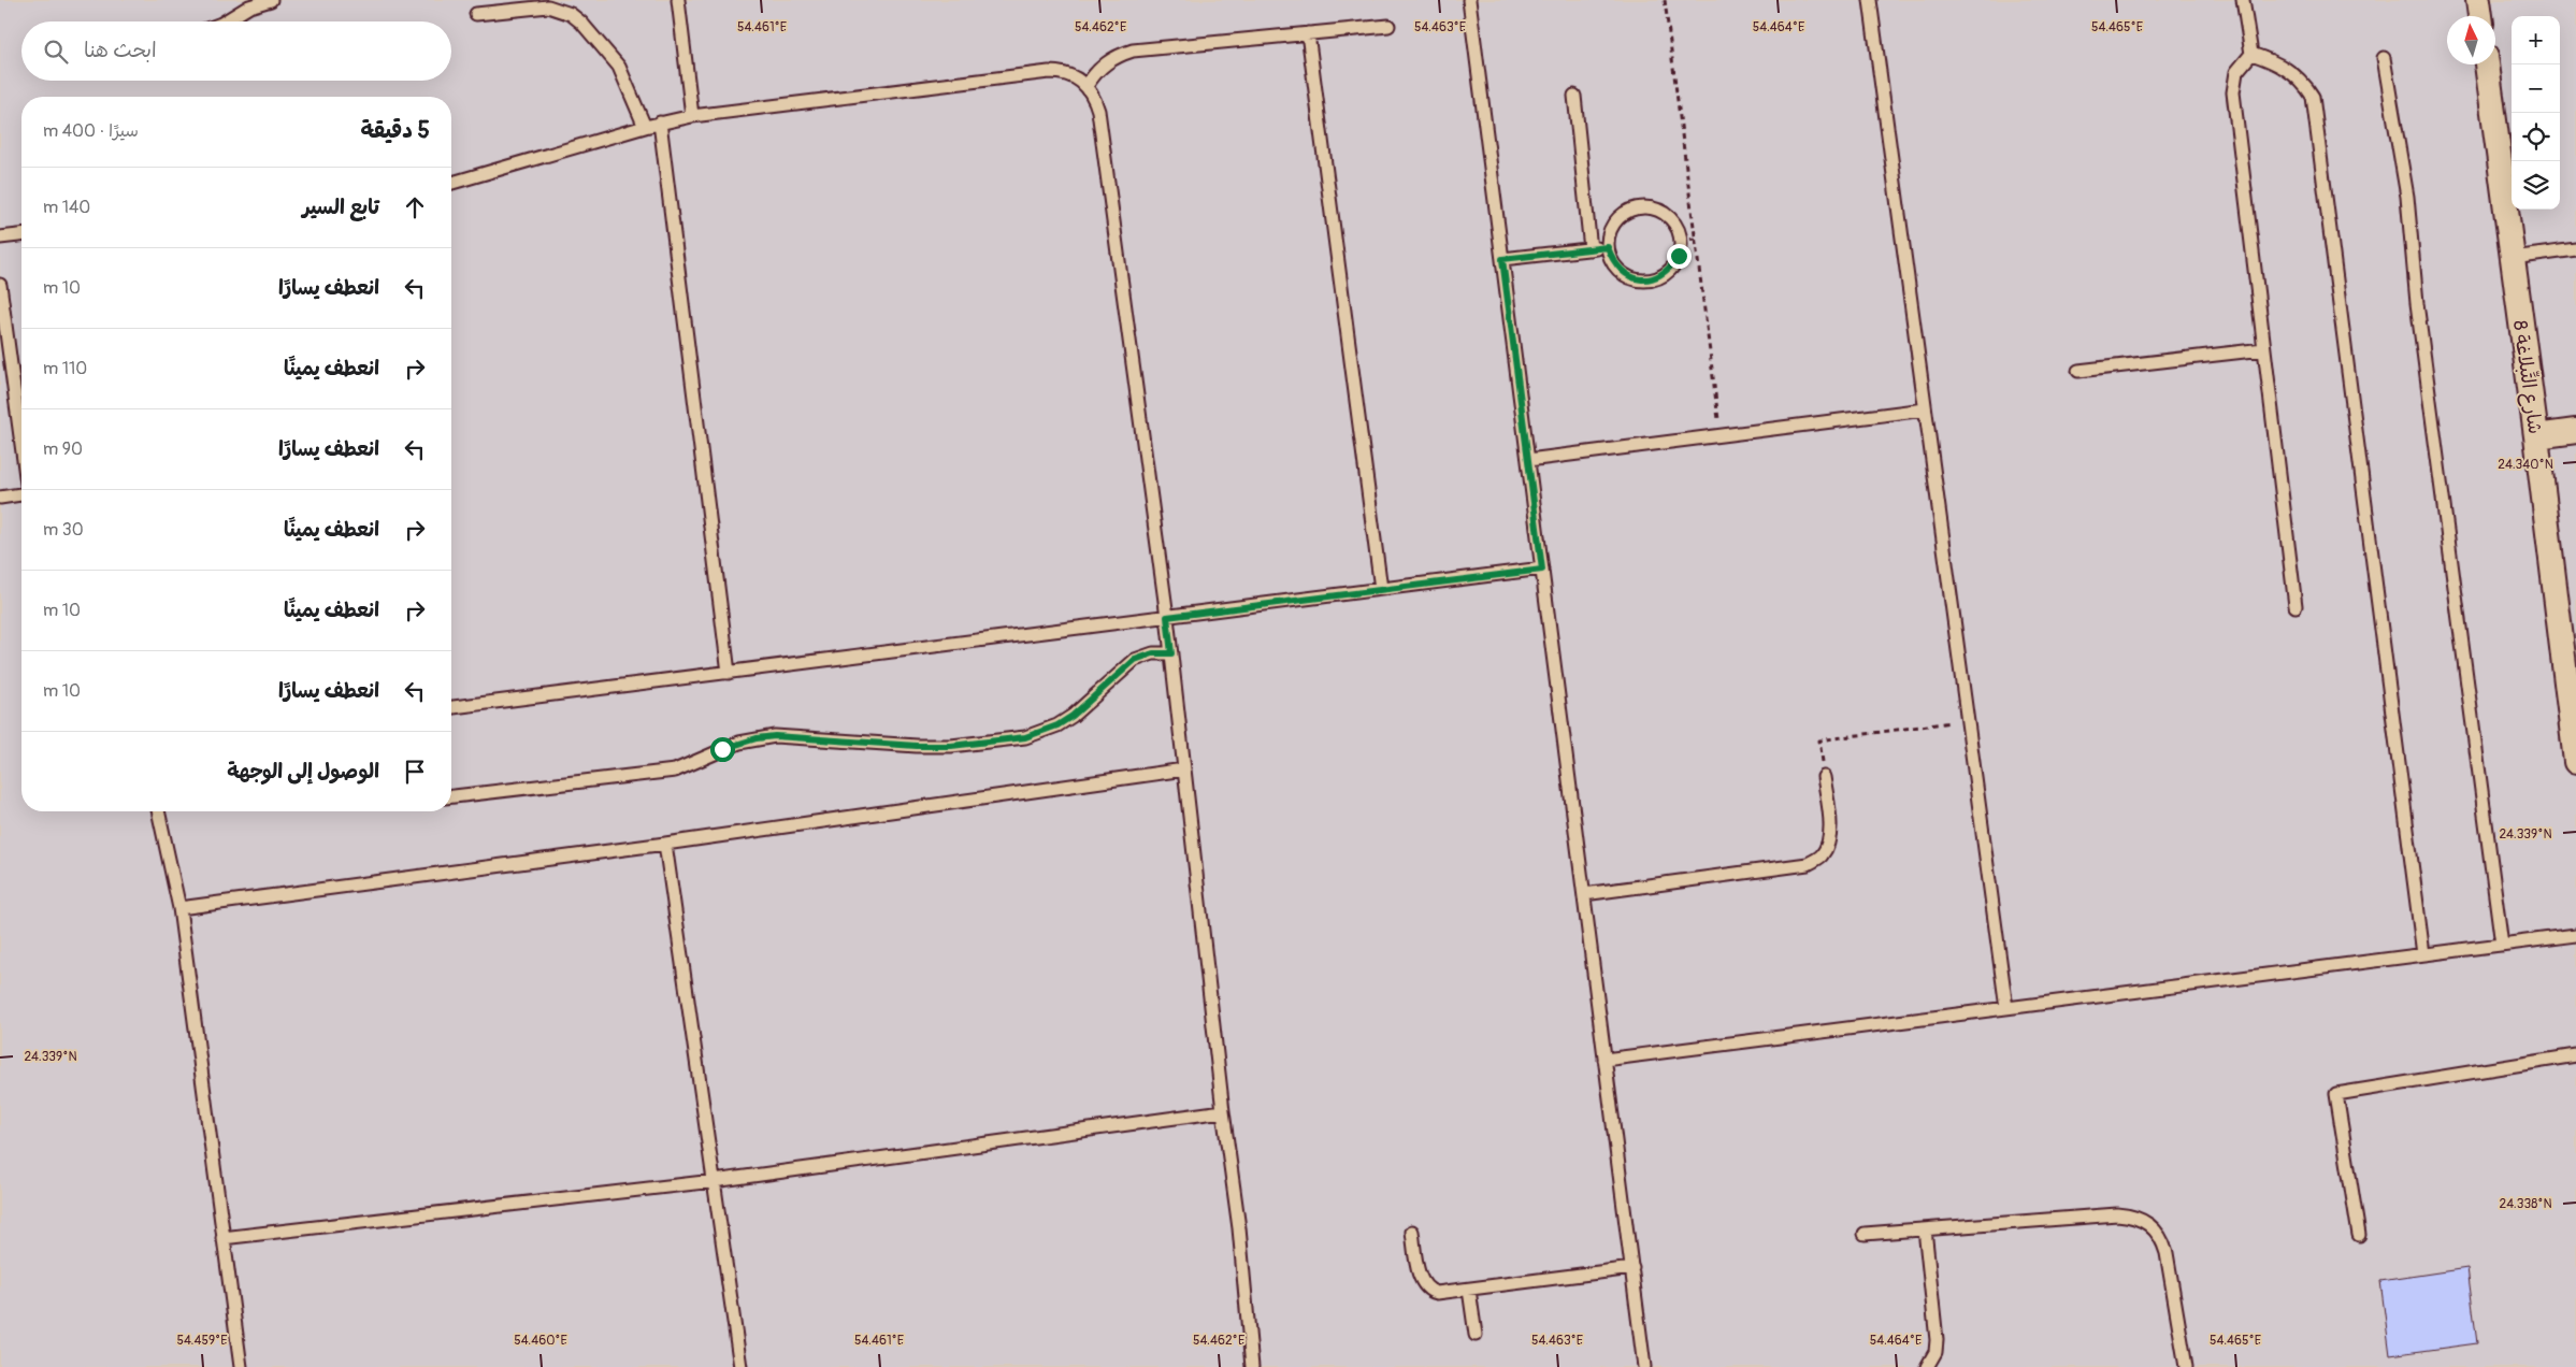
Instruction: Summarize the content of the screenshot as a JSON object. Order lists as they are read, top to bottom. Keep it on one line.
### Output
{"streets":{"street":["شارع التِّبلاغة 8"]},"north":"top","page":{"map_buttons":["+","−"],"search":"ابحث هنا","heading":["5 دقيقة","سيرًا · 400 m"],"list":[["تابع السير","140 m"],["انعطف يسارًا","10 m"],["انعطف يمينًا","110 m"],["انعطف يسارًا","90 m"],["انعطف يمينًا","30 m"],["انعطف يمينًا","10 m"],["انعطف يسارًا","10 m"],"الوصول إلى الوجهة"]},"coordinates":["54.461°E","54.462°E","54.463°E","54.464°E","54.465°E","24.340°N","24.339°N","24.338°N","54.459°E","54.460°E"]}
